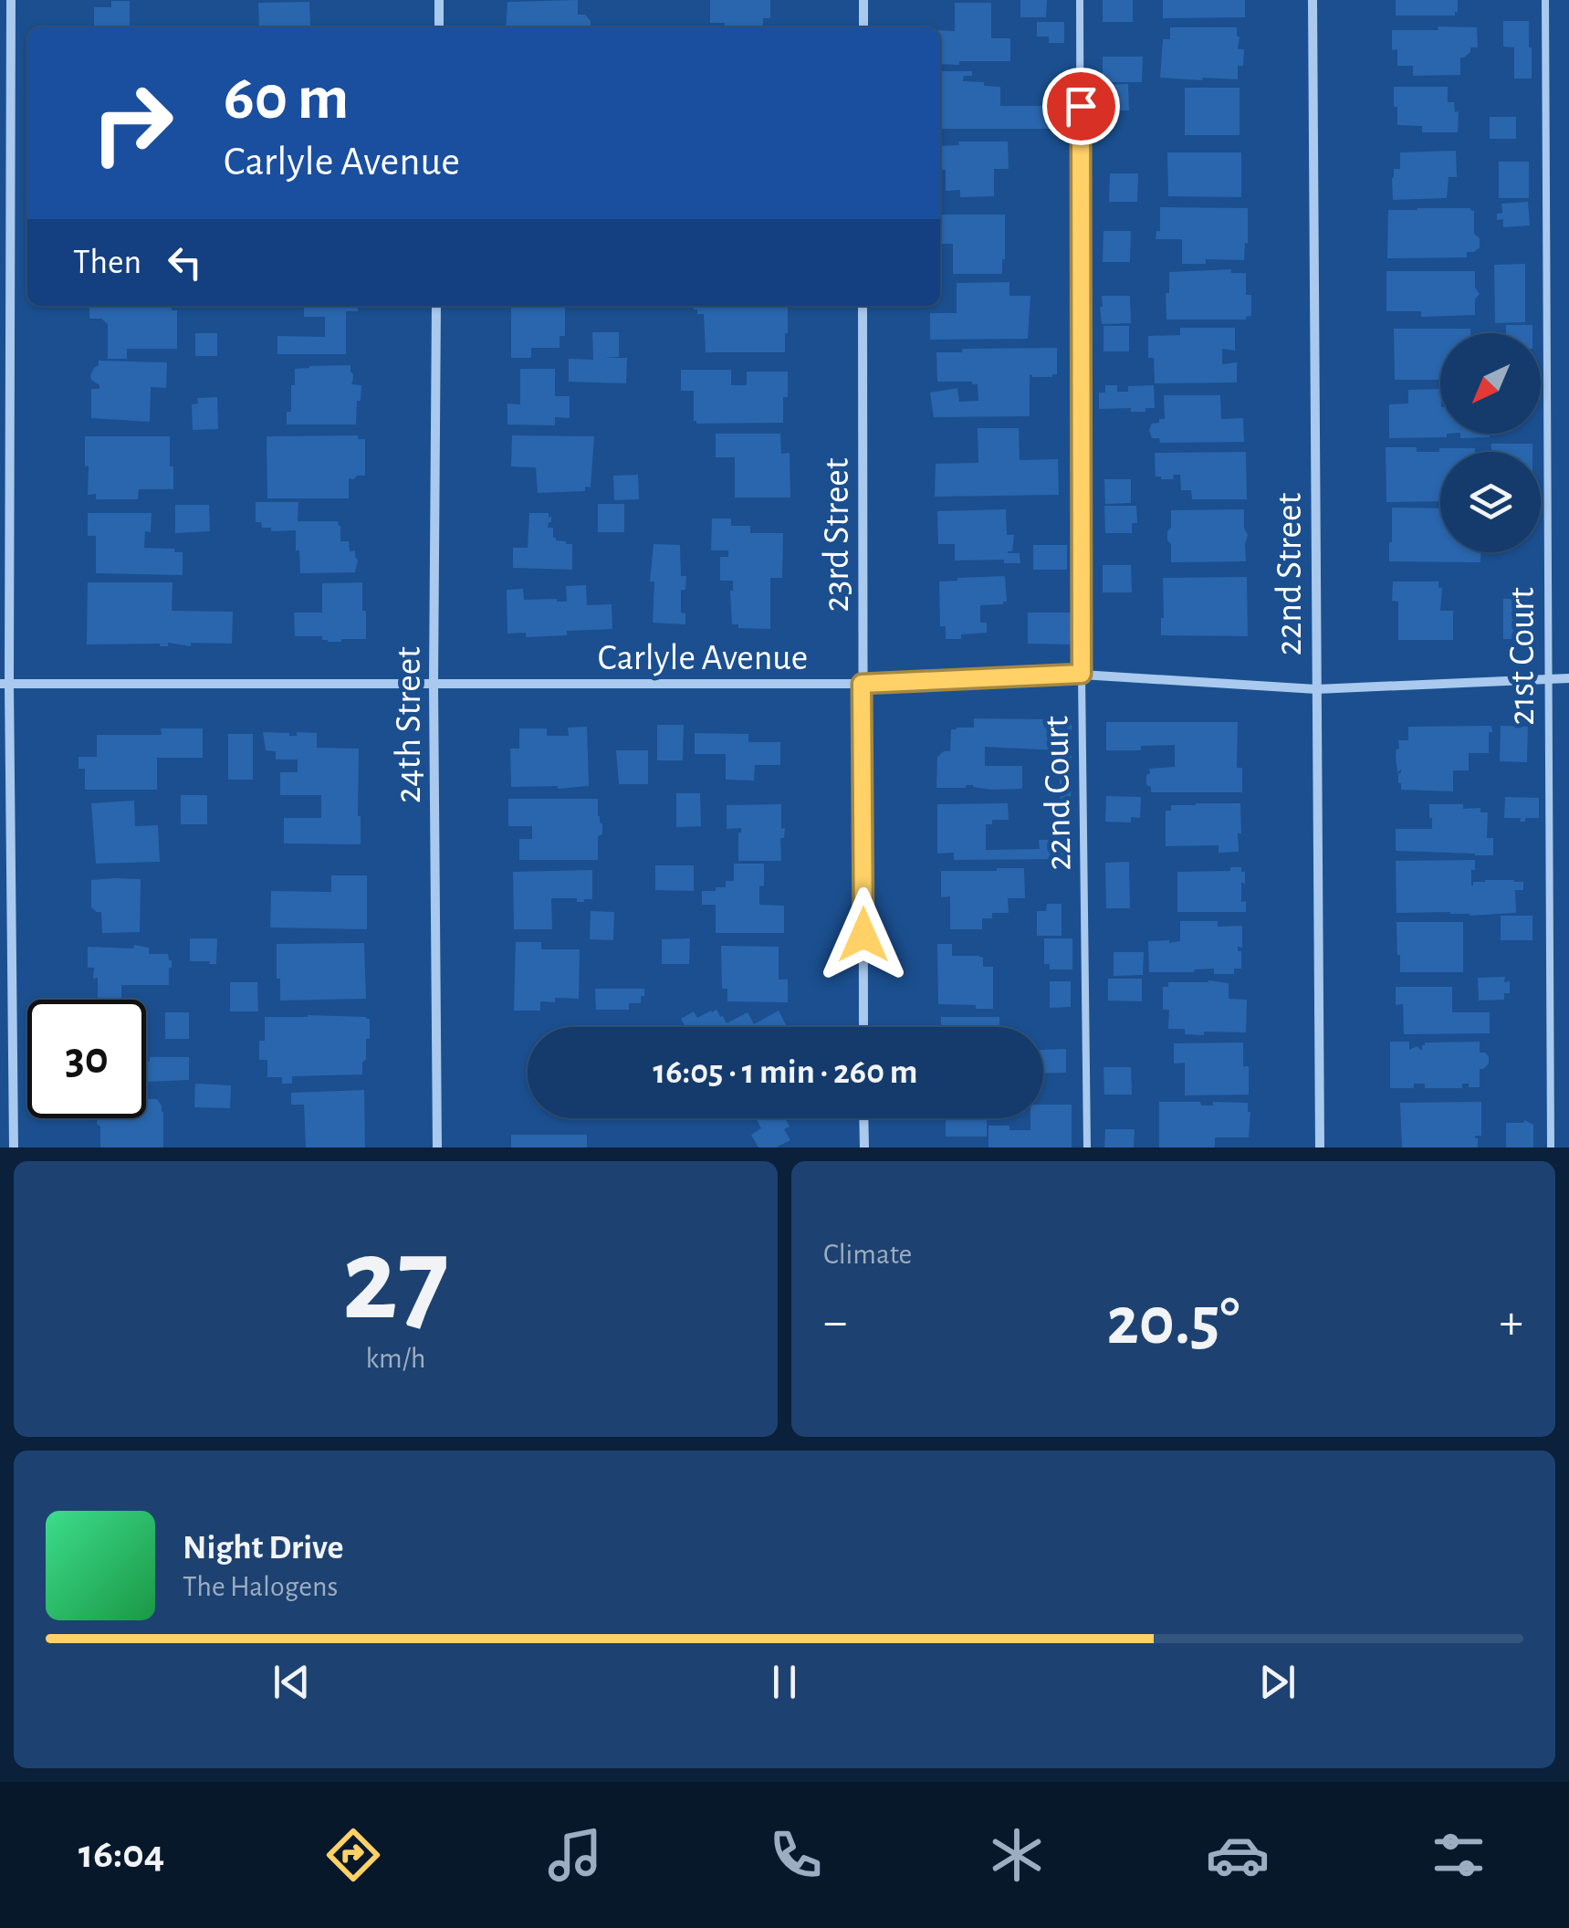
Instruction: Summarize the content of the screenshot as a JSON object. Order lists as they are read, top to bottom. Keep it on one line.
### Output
{"streets":{"street":["23rd Street","22nd Street","Carlyle Avenue","24th Street"],"lane":["21st Court","22nd Court"]},"crossings":[["23rd Street","Carlyle Avenue"],["22nd Street","Carlyle Avenue"],["Carlyle Avenue","21st Court"],["Carlyle Avenue","24th Street"],["Carlyle Avenue","22nd Court"]],"north":"bottom left","page":{"turn":["60 m","Carlyle Avenue"],"then":"Then","limit":"30","trip":"16:05 · 1 min · 260 m","tile":[["27","km/h"],"Climate"],"heat":["−","20.5°","+"],"song":["Night Drive","The Halogens"],"tabs":"16:04"}}
